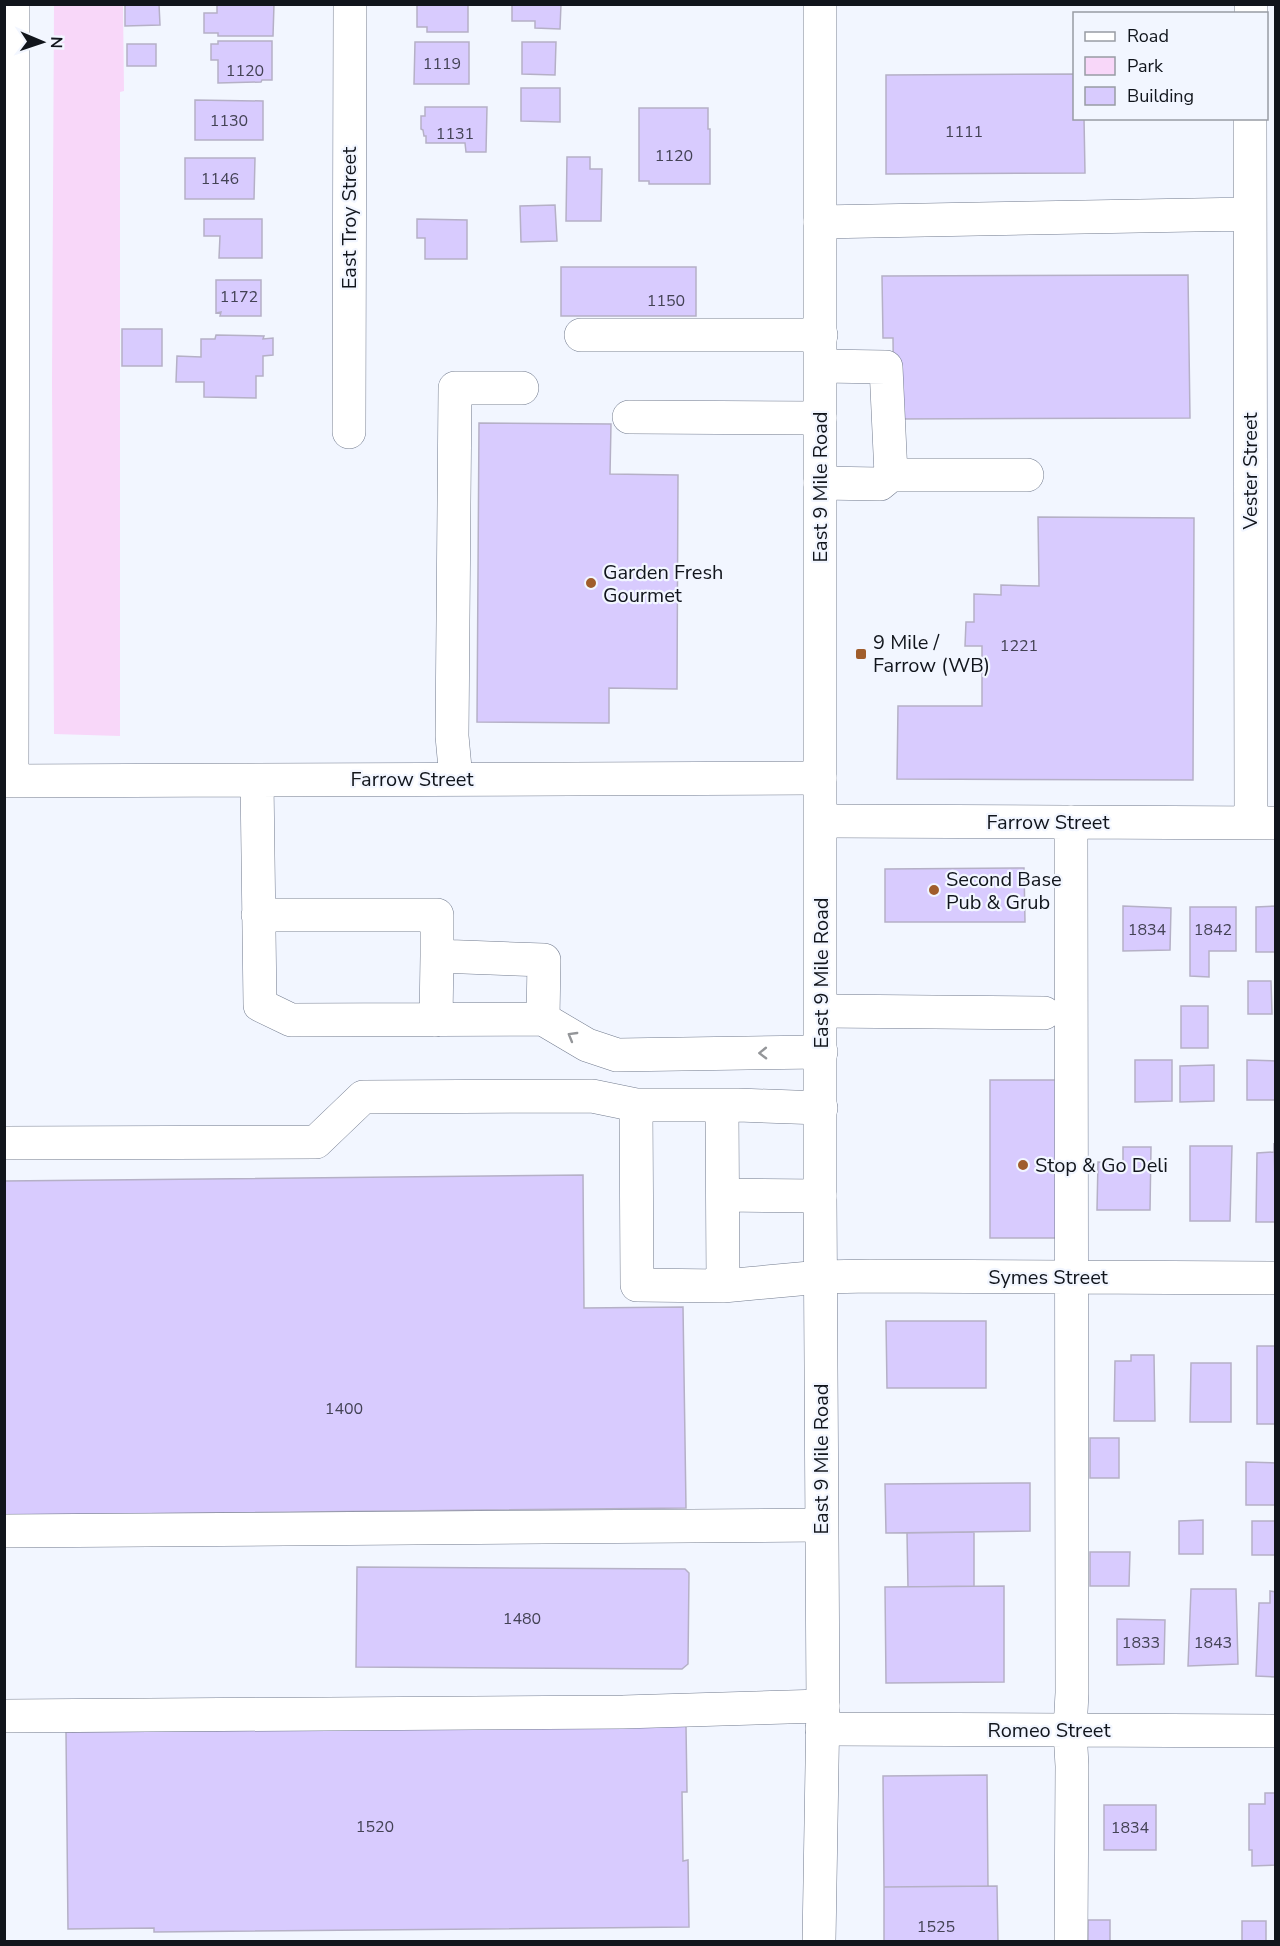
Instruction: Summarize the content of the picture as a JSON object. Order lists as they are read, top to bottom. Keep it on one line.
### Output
{"streets":{"street":["East Troy Street","Vester Street","East 9 Mile Road","Farrow Street","Symes Street","Romeo Street"]},"crossings":[["Vester Street","Farrow Street"],["East 9 Mile Road","Farrow Street"],["East 9 Mile Road","Symes Street"],["East 9 Mile Road","Romeo Street"]],"places":{"other":["Garden Fresh Gourmet","Second Base Pub & Grub","Stop & Go Deli"],"transit":["9 Mile / Farrow (WB)"]},"house_numbers":["1119","1120","1130","1111","1131","1120","1146","1172","1150","1221","1834","1842","1400","1480","1833","1843","1520","1834","1525"],"legend":["Road","Park","Building"],"north":"right"}
